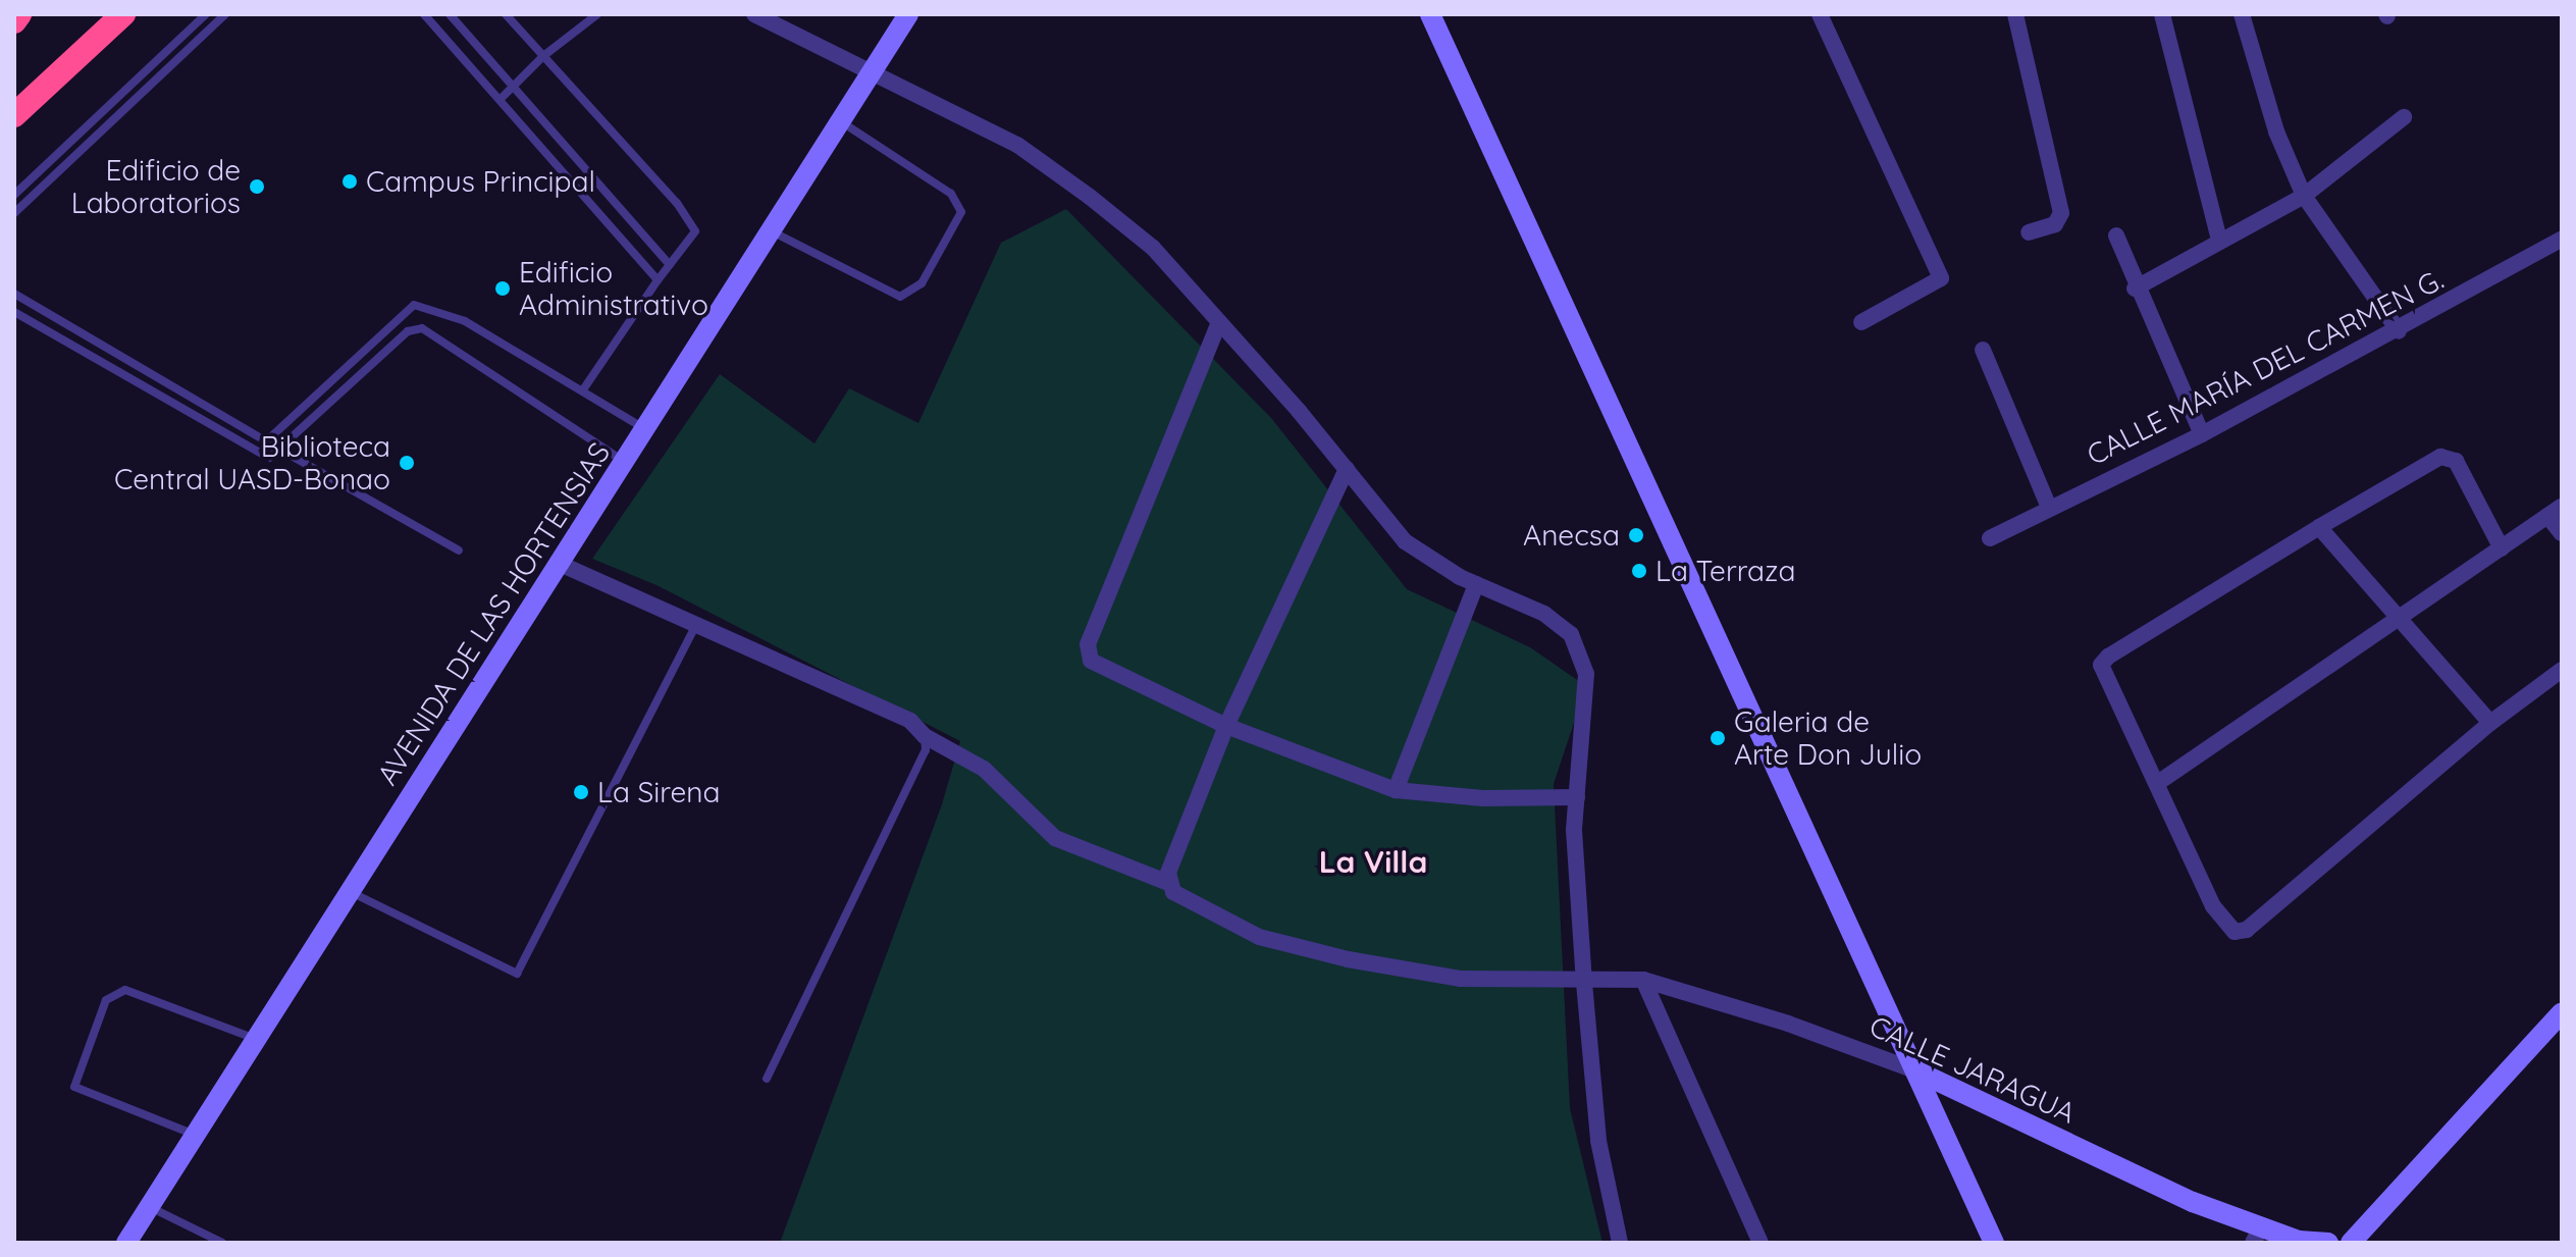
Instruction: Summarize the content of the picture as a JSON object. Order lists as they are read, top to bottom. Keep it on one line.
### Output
{"streets":{"main road":["AVENIDA DE LAS HORTENSIAS","CALLE JARAGUA"],"street":["CALLE MARÍA DEL CARMEN G."]},"crossings":[["AVENIDA DE LAS HORTENSIAS","CALLE JARAGUA"]],"districts":["La Villa"],"places":["Campus Principal","Edificio de Laboratorios","Edificio Administrativo","Biblioteca Central UASD-Bonao","Anecsa","La Terraza","Galeria de Arte Don Julio","La Sirena"]}
